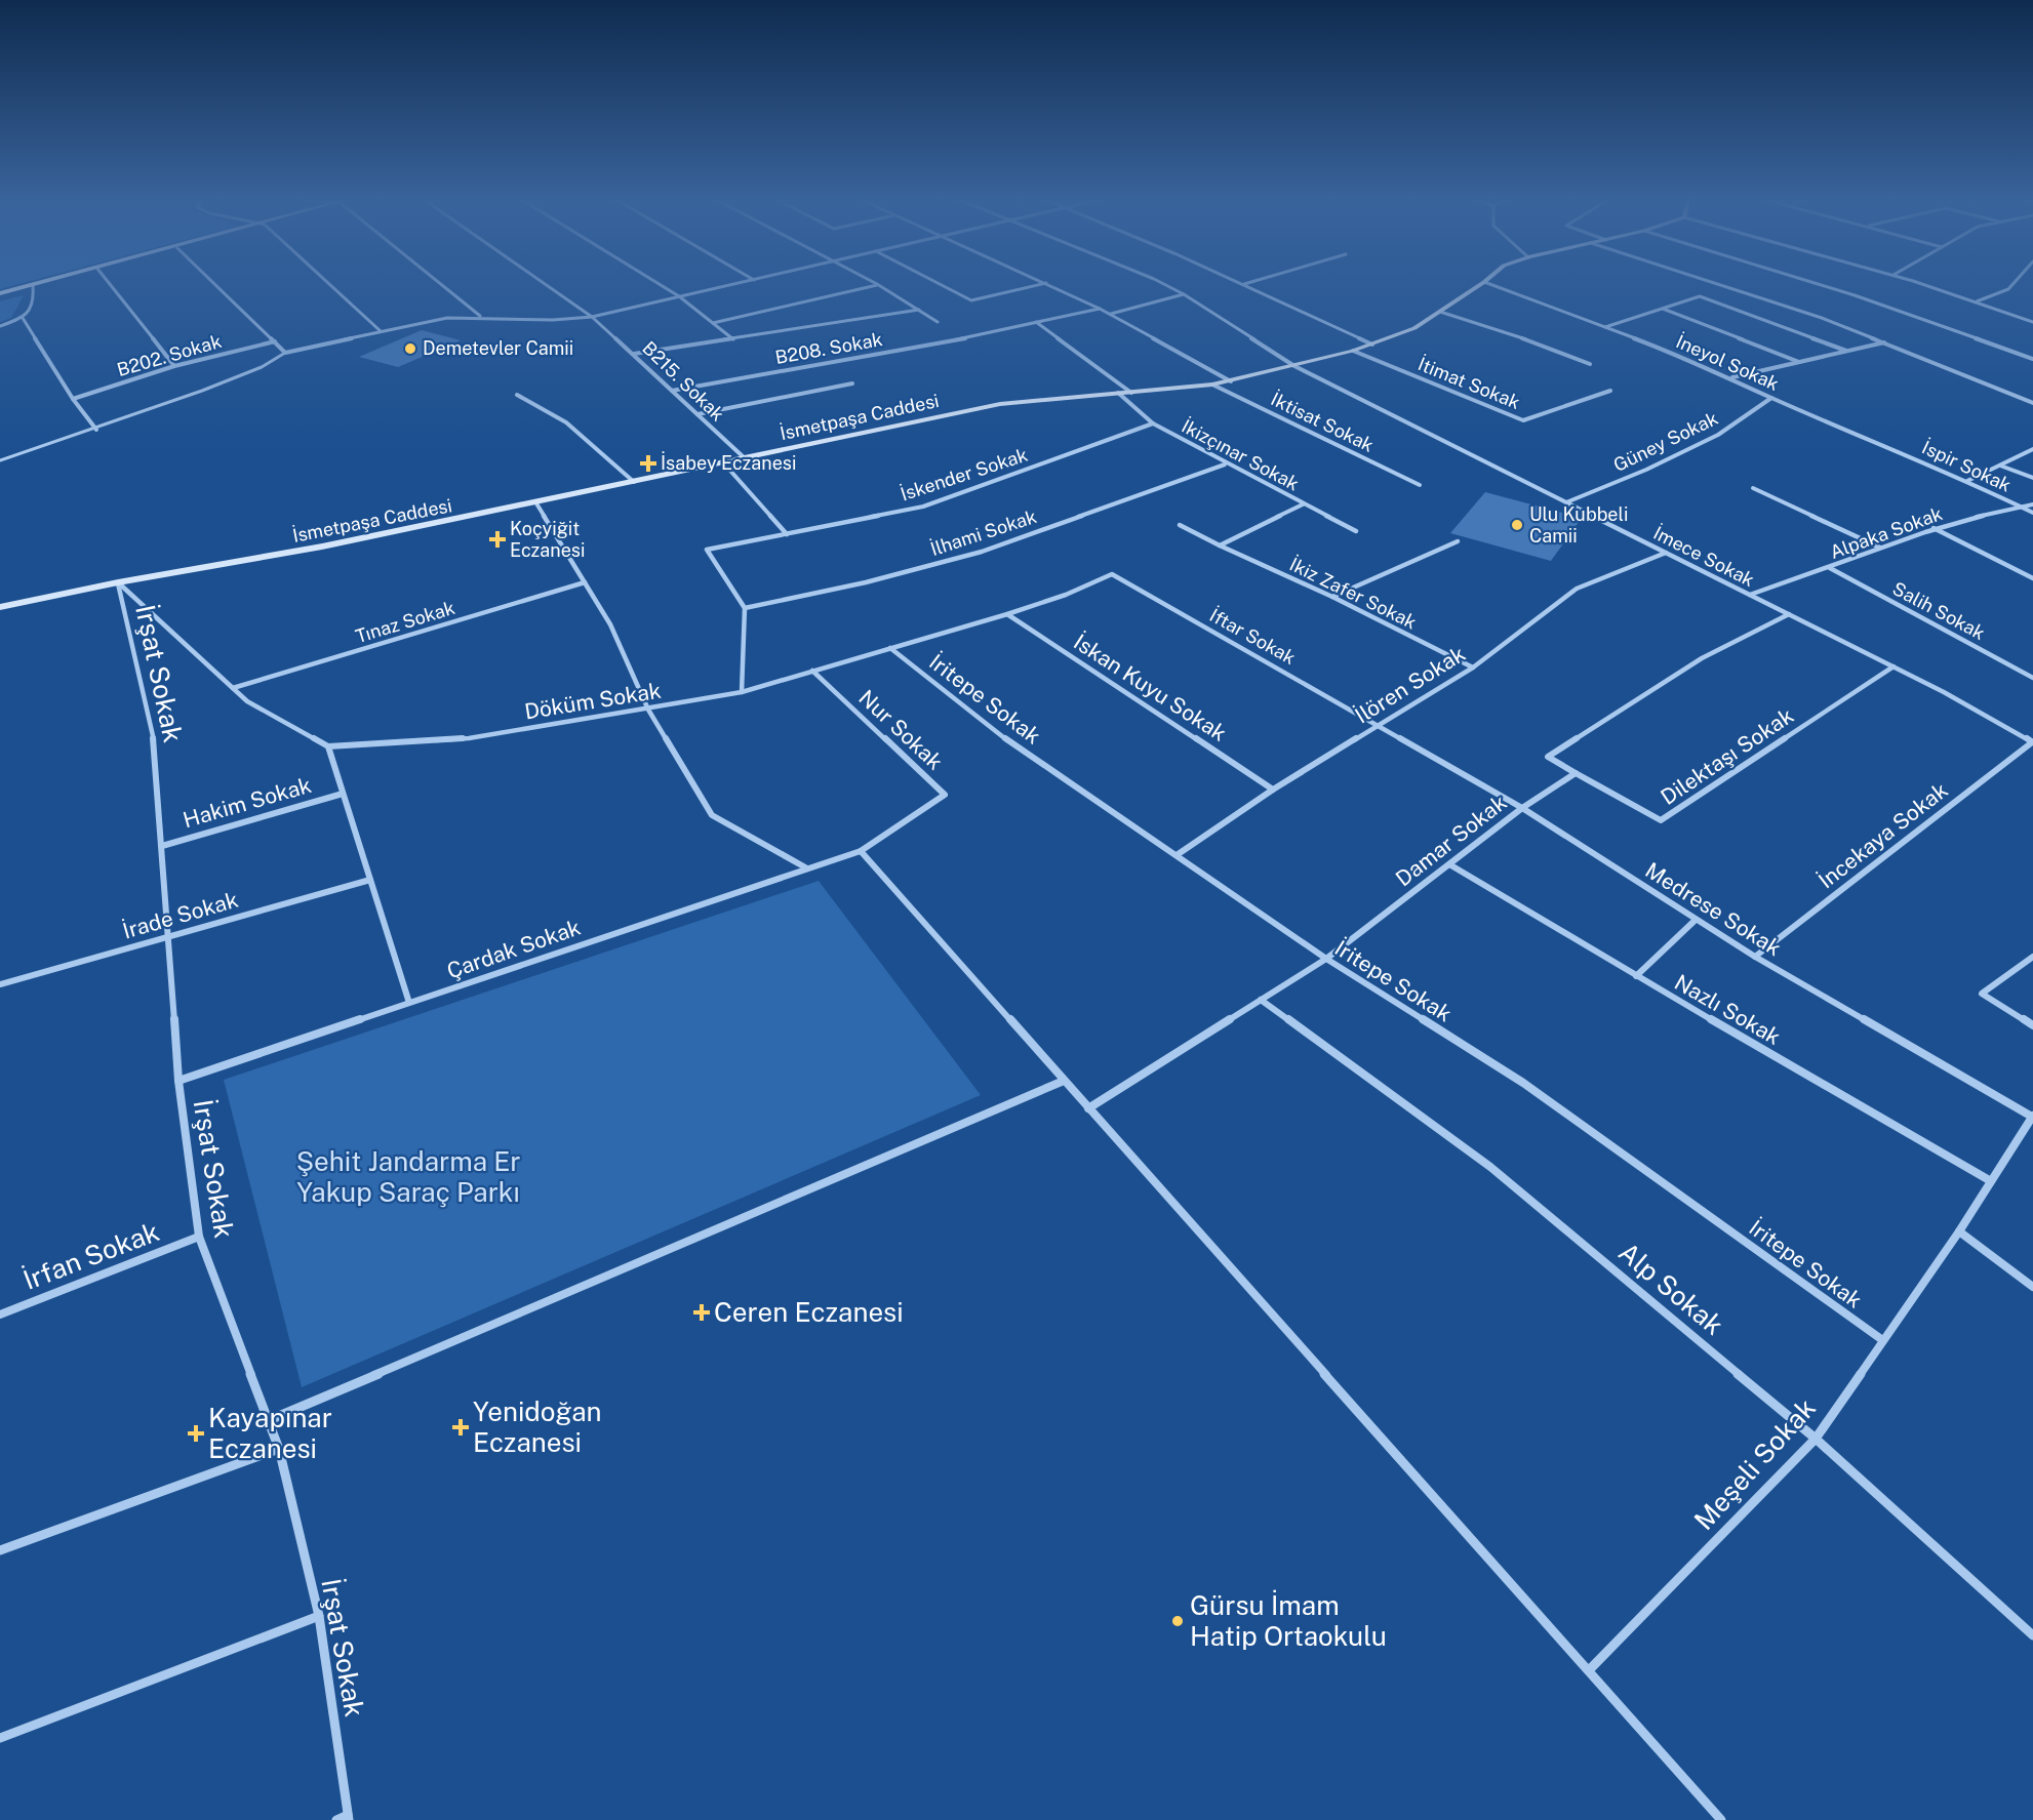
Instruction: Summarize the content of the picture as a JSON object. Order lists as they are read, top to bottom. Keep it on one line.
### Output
{"streets":{"main road":["İsmetpaşa Caddesi"],"street":["B208. Sokak","B202. Sokak","İneyol Sokak","B215. Sokak","İtimat Sokak","İktisat Sokak","Güney Sokak","İkizçınar Sokak","İspir Sokak","İskender Sokak","İlhami Sokak","Alpaka Sokak","İmece Sokak","İkiz Zafer Sokak","Salih Sokak","Tınaz Sokak","İftar Sokak","İrşat Sokak","İlören Sokak","İskan Kuyu Sokak","İritepe Sokak","Döküm Sokak","Nur Sokak","Dilektaşı Sokak","Hakim Sokak","İncekaya Sokak","Damar Sokak","Medrese Sokak","İrade Sokak","Çardak Sokak","Nazlı Sokak","İrfan Sokak","Alp Sokak","Meşeli Sokak"]},"crossings":[["B208. Sokak","B215. Sokak"],["İneyol Sokak","Güney Sokak"],["İneyol Sokak","İspir Sokak"],["B215. Sokak","İsmetpaşa Caddesi"],["İtimat Sokak","İsmetpaşa Caddesi"],["İsmetpaşa Caddesi","İktisat Sokak"],["İsmetpaşa Caddesi","İkizçınar Sokak"],["İsmetpaşa Caddesi","İmece Sokak"],["İsmetpaşa Caddesi","İrşat Sokak"],["Güney Sokak","İmece Sokak"],["İkizçınar Sokak","İskender Sokak"],["İkizçınar Sokak","İlhami Sokak"],["İspir Sokak","Alpaka Sokak"],["İskender Sokak","İlhami Sokak"],["Alpaka Sokak","İmece Sokak"],["Alpaka Sokak","Salih Sokak"],["İmece Sokak","İlören Sokak"],["İmece Sokak","Dilektaşı Sokak"],["İmece Sokak","İncekaya Sokak"],["İkiz Zafer Sokak","İlören Sokak"],["İftar Sokak","İlören Sokak"],["İftar Sokak","Döküm Sokak"],["İftar Sokak","Medrese Sokak"],["İrşat Sokak","Hakim Sokak"],["İrşat Sokak","İrade Sokak"],["İrşat Sokak","Çardak Sokak"],["İrşat Sokak","İrfan Sokak"],["İlören Sokak","İskan Kuyu Sokak"],["İlören Sokak","İritepe Sokak"],["İlören Sokak","Medrese Sokak"],["İskan Kuyu Sokak","Döküm Sokak"],["İritepe Sokak","Döküm Sokak"],["İritepe Sokak","Damar Sokak"],["İritepe Sokak","Meşeli Sokak"],["Döküm Sokak","Nur Sokak"],["Nur Sokak","Çardak Sokak"],["Dilektaşı Sokak","Damar Sokak"],["İncekaya Sokak","Medrese Sokak"],["Damar Sokak","Medrese Sokak"],["Damar Sokak","Nazlı Sokak"],["Damar Sokak","Alp Sokak"],["Medrese Sokak","Meşeli Sokak"],["Nazlı Sokak","Meşeli Sokak"],["Alp Sokak","Meşeli Sokak"]],"parks":["Şehit Jandarma Er Yakup Saraç Parkı"],"places":{"other":["Demetevler Camii","Ulu Kubbeli Camii","Gürsu İmam Hatip Ortaokulu"],"health":["İsabey Eczanesi","Koçyiğit Eczanesi","Ceren Eczanesi","Yenidoğan Eczanesi","Kayapınar Eczanesi"]}}
